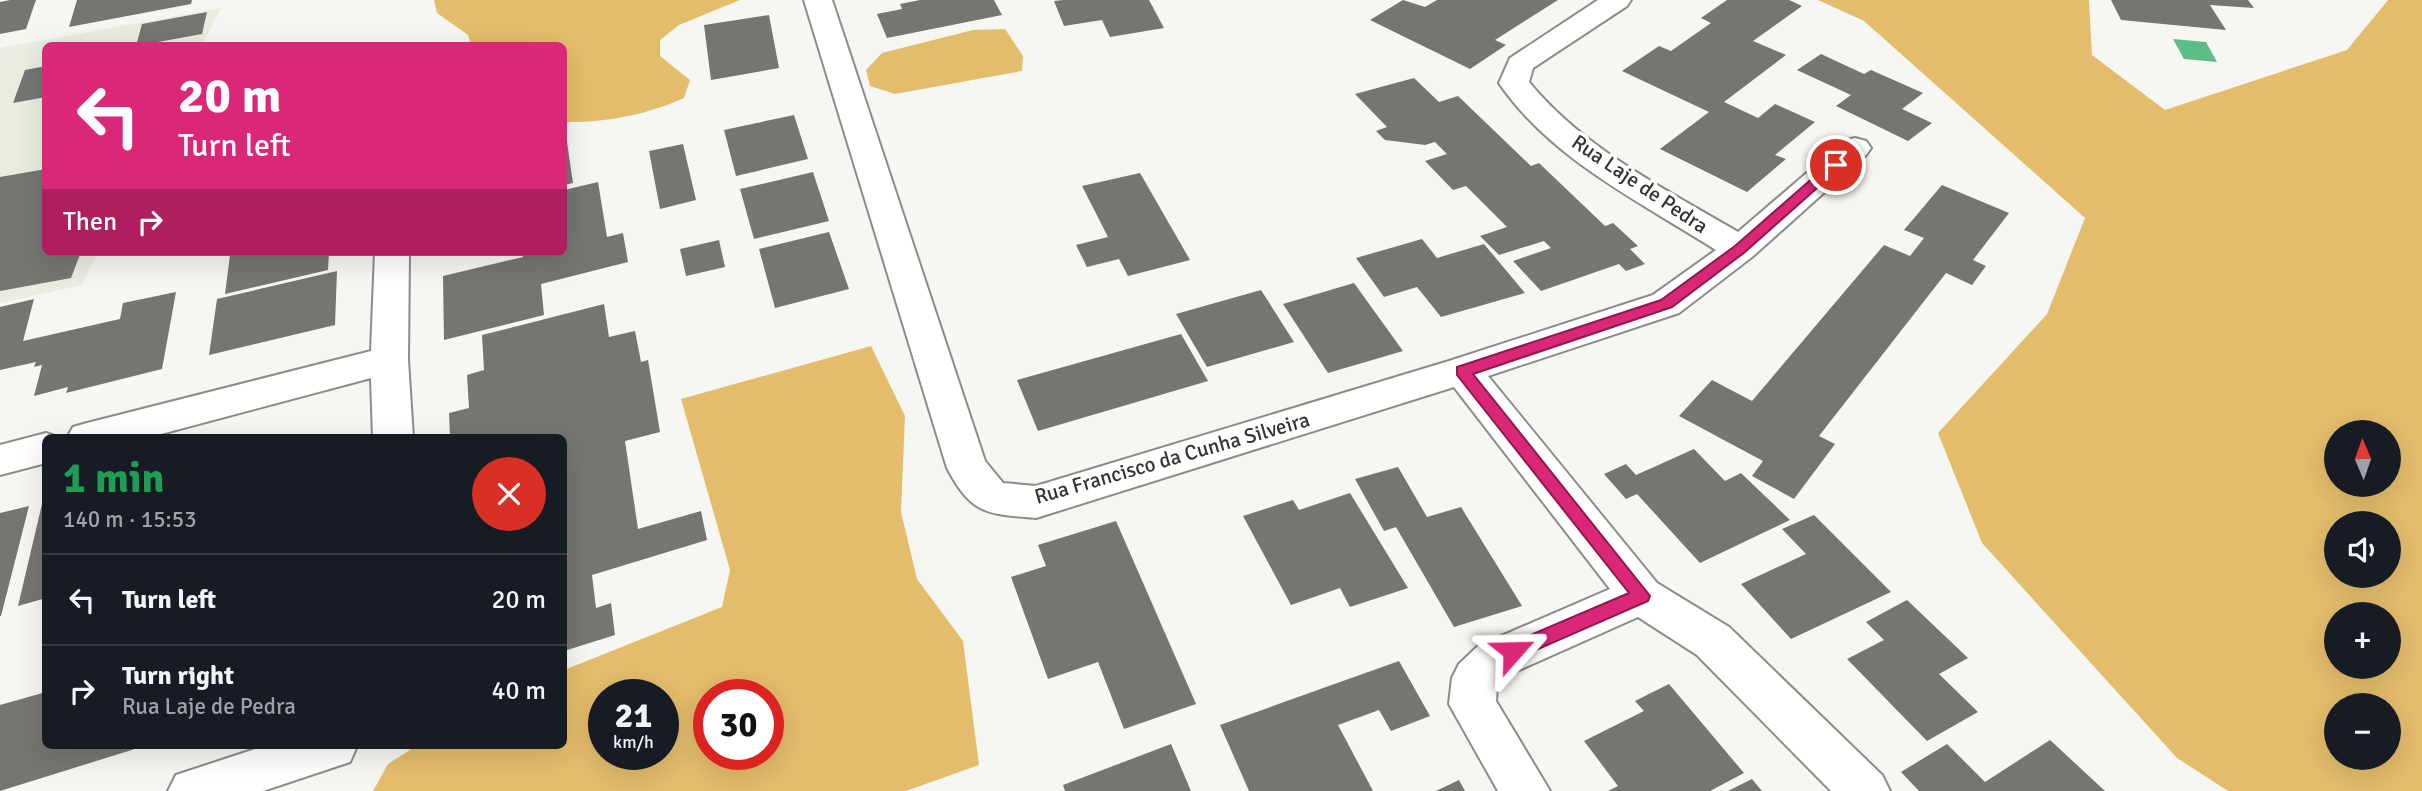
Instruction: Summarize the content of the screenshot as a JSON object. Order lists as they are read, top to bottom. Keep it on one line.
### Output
{"streets":{"street":["Rua Laje de Pedra","Rua Francisco da Cunha Silveira"]},"north":"top","page":{"turn":["20 m","Turn left"],"then":"Then","map_buttons":["+","−"],"heading":["1 min","140 m · 15:53"],"list":[{"name":"Turn left","value":"20 m"},{"name":"Turn right","note":"Rua Laje de Pedra","value":"40 m"}],"speed":"21 km/h","limit":"30"}}
